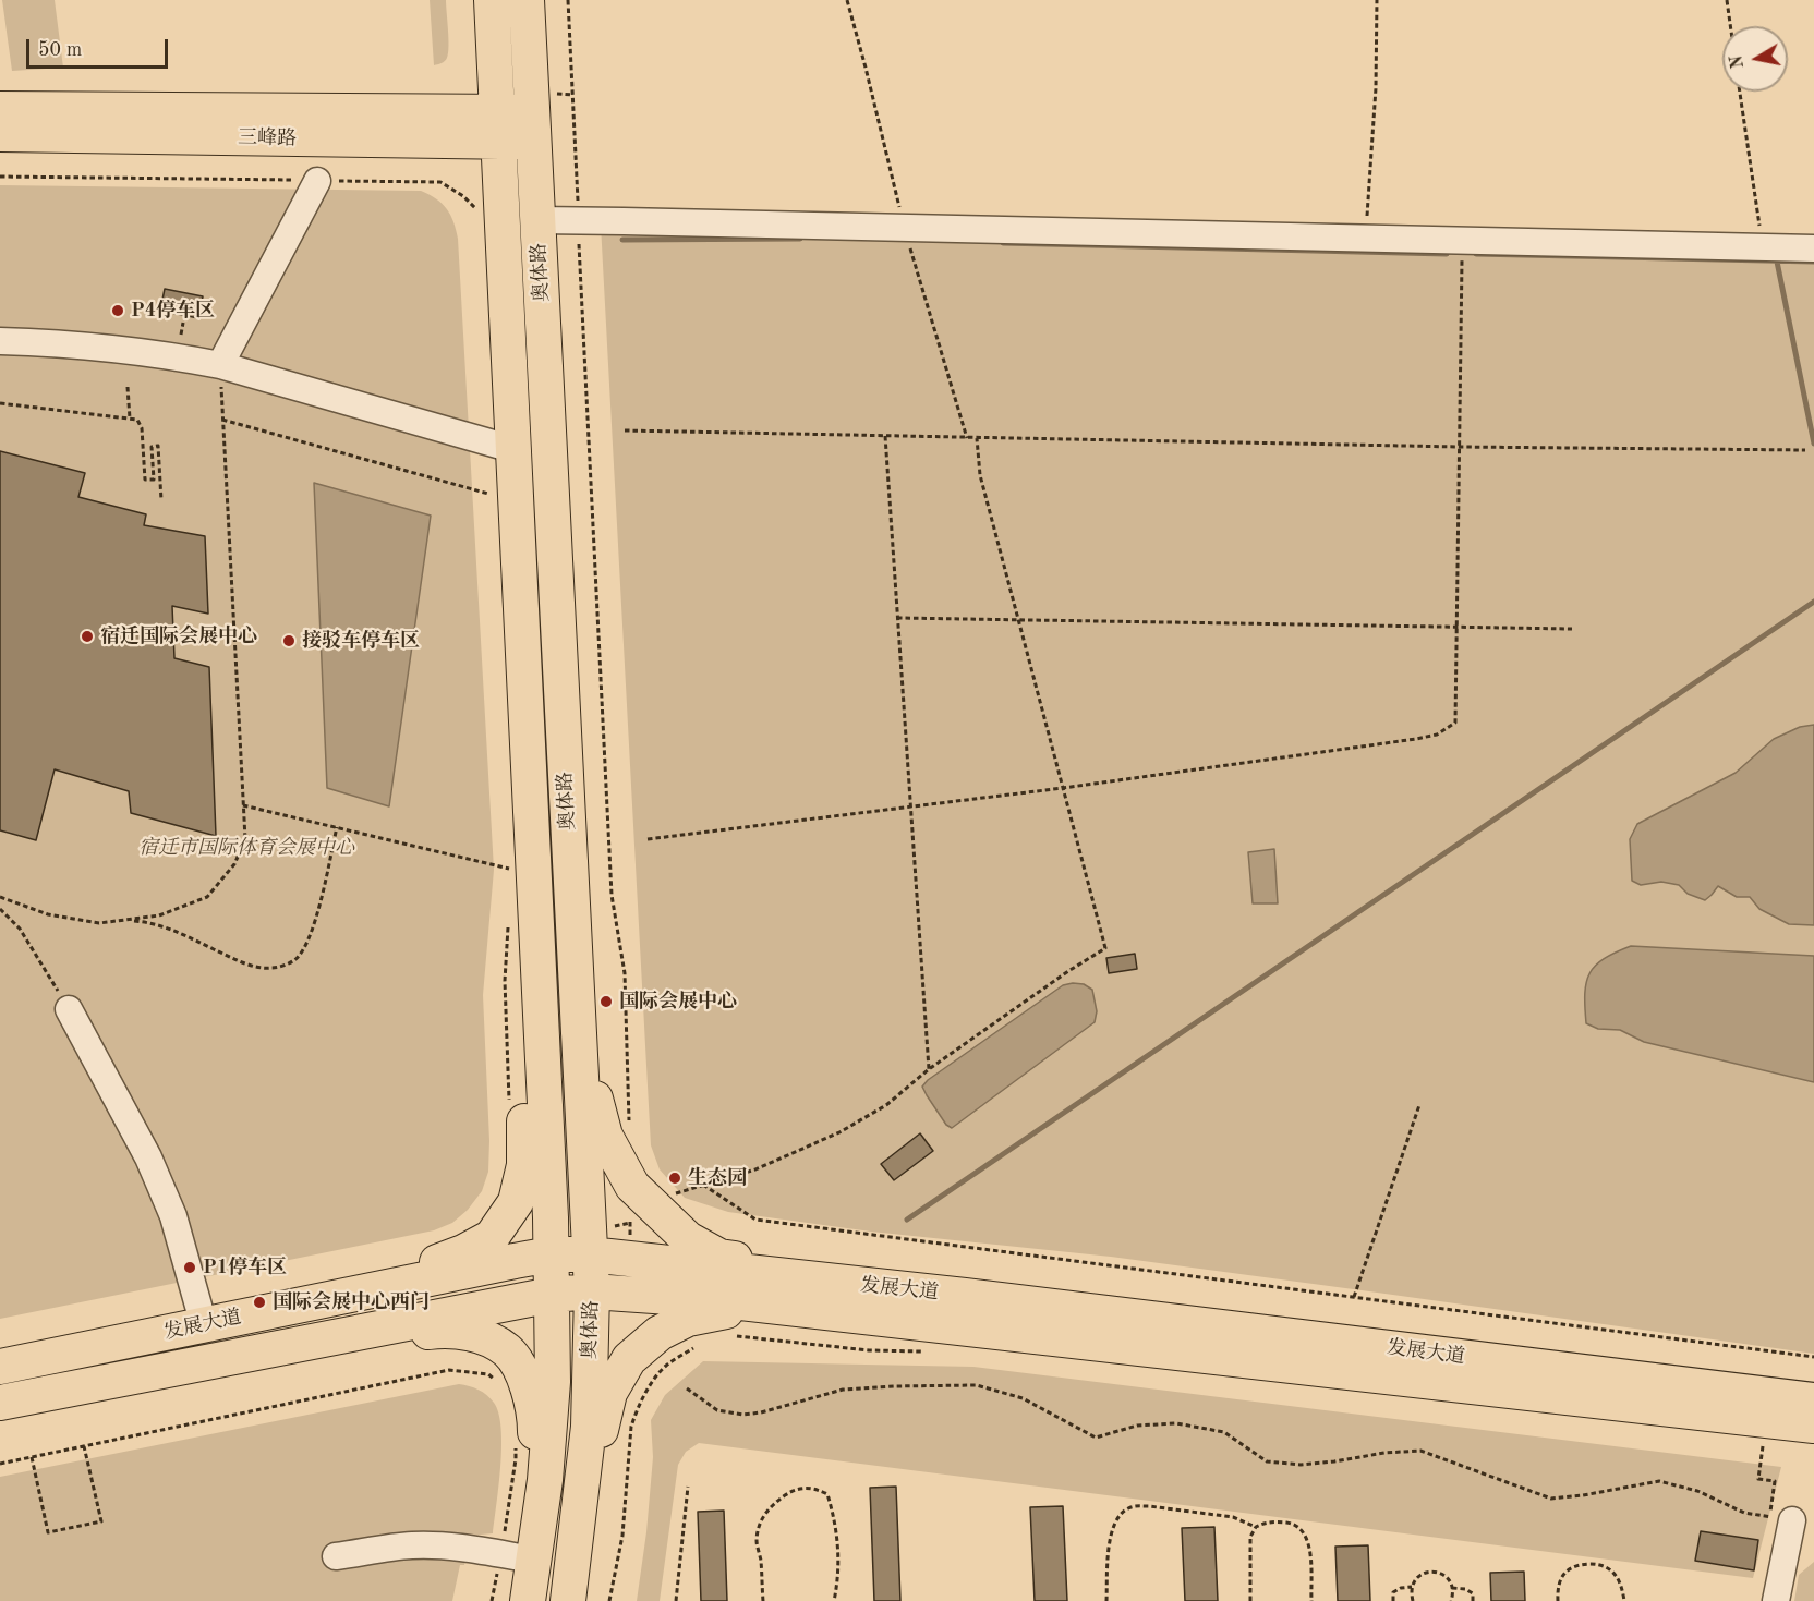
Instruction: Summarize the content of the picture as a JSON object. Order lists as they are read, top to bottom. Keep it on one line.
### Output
{"streets":{"main road":["三峰路","奥体路","发展大道"]},"crossings":[["三峰路","奥体路"],["奥体路","发展大道"]],"parks":["宿迁市国际体育会展中心"],"places":["P4停车区","宿迁国际会展中心","接驳车停车区","国际会展中心","生态园","P1停车区","国际会展中心西门"],"scale_bar":"50 m","north":"left"}
